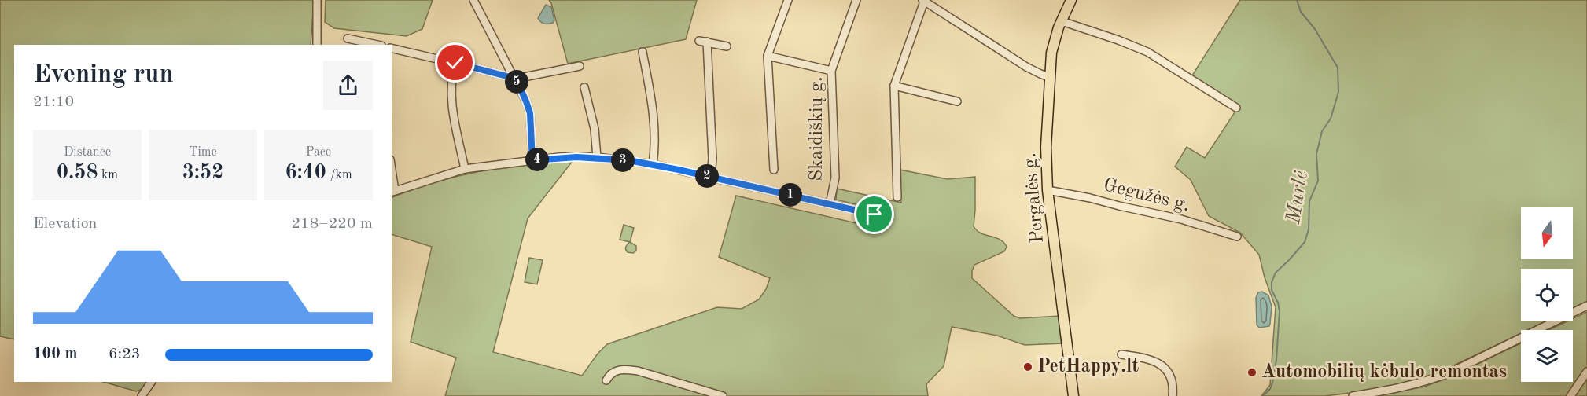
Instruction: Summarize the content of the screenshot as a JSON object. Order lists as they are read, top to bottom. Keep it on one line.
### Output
{"streets":{"main road":["Pergalės g."],"street":["Skaidiškių g.","Gegužės g."]},"crossings":[["Gegužės g.","Pergalės g."]],"water":["Murlė"],"places":["PetHappy.lt","Automobilių kėbulo remontas"],"north":"bottom","page":{"heading":["Evening run","21:10"],"pins":["5","4","3","2","1"],"stats":[["Distance","0.58 km"],["Time","3:52"],["Pace","6:40 /km"]],"chart":["Elevation","218–220 m"],"list":[{"name":"100 m","note":"6:23"}]}}
